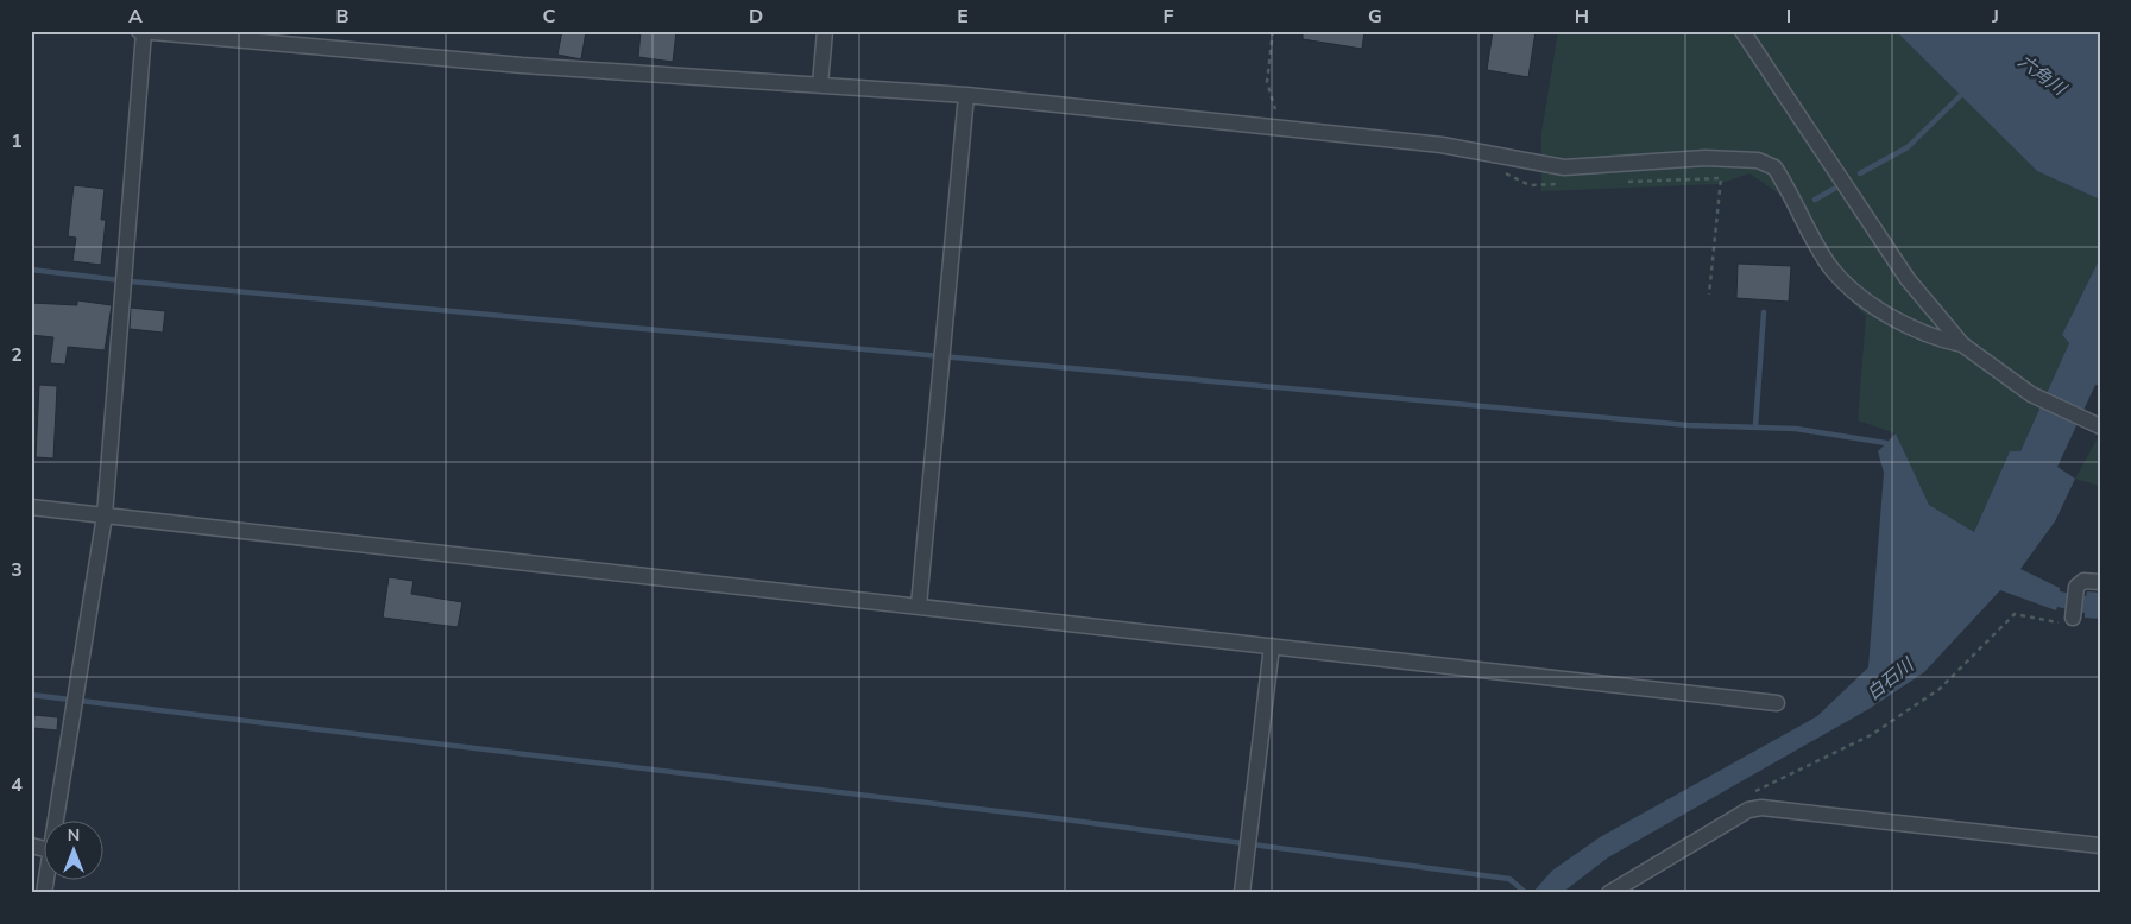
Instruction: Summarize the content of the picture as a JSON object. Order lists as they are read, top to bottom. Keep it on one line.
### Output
{"water":["六角川","白石川"],"north":"top","grid":{"columns":["A","B","C","D","E","F","G","H","I","J"],"rows":["1","2","3","4"]}}
